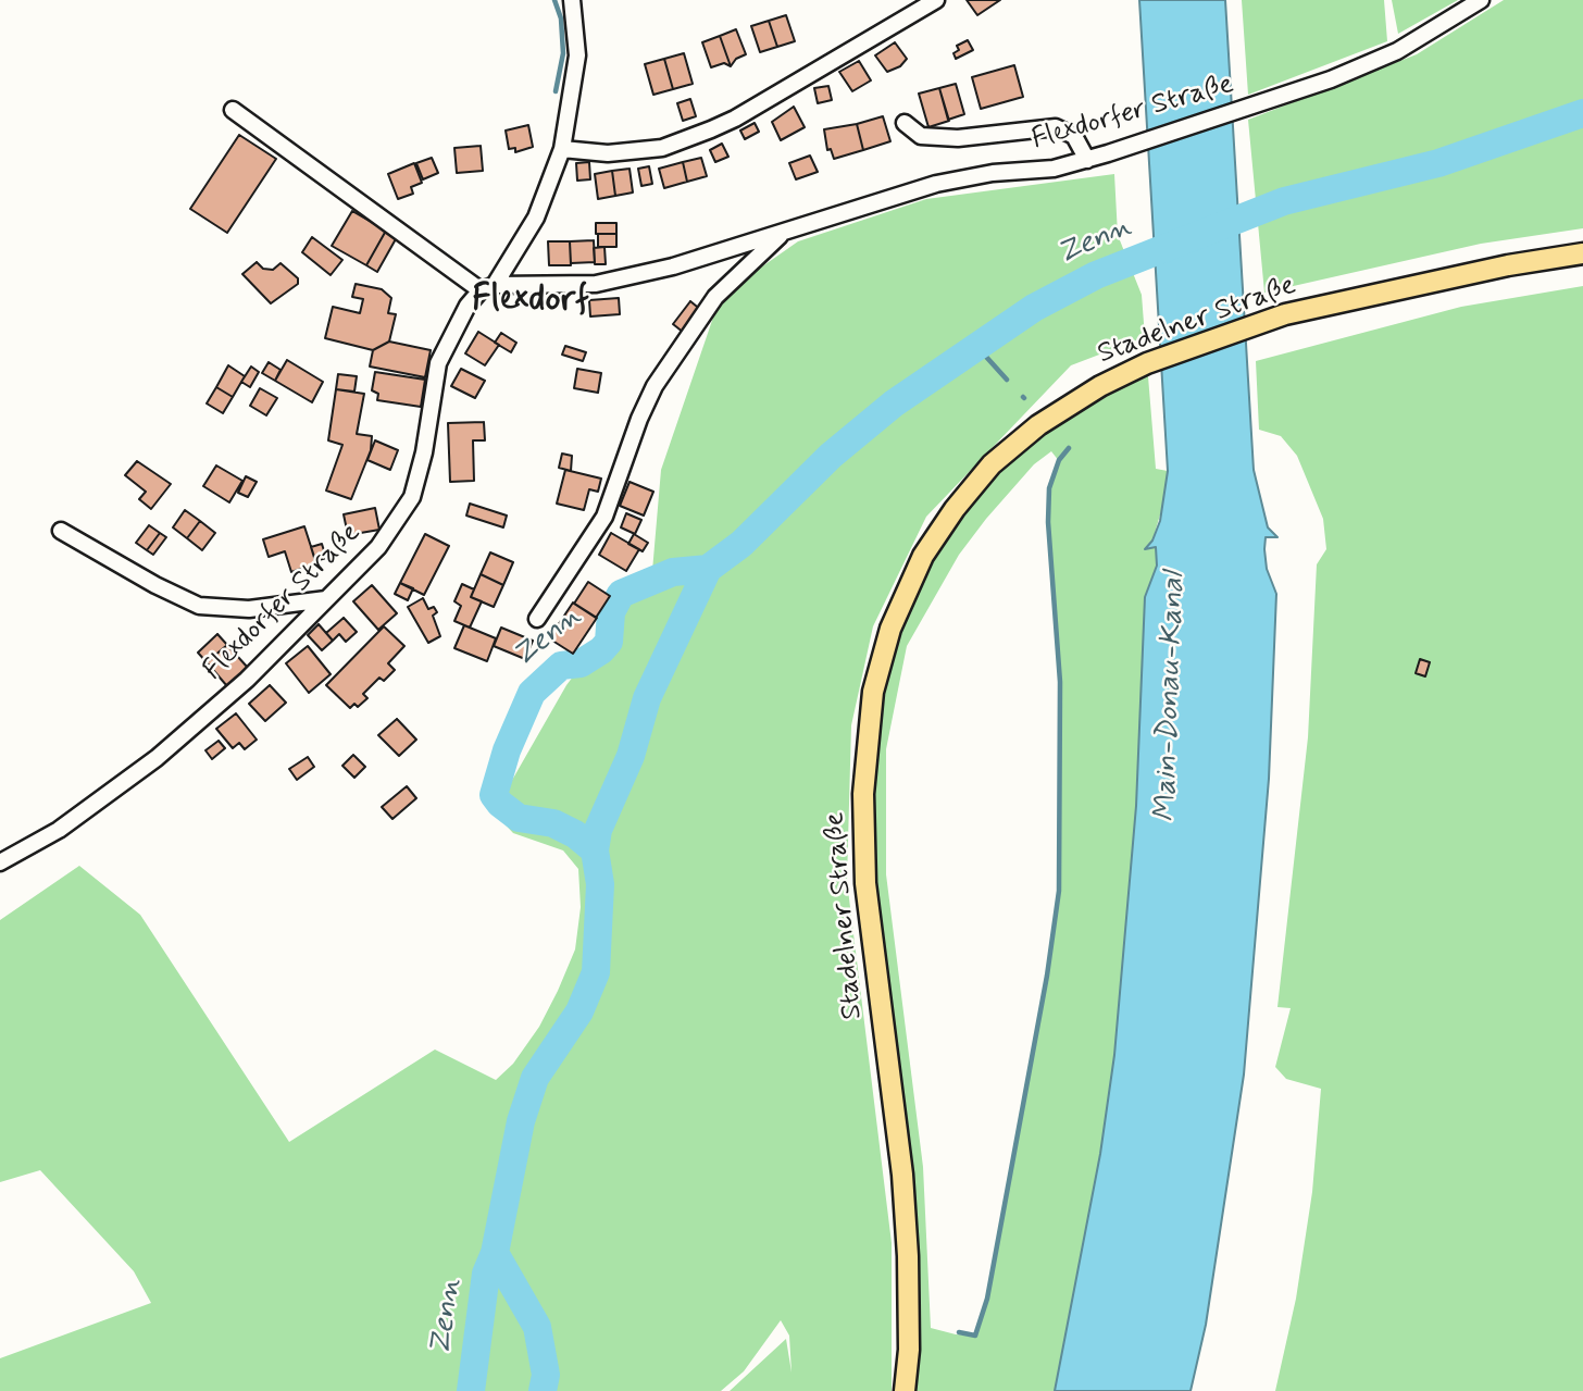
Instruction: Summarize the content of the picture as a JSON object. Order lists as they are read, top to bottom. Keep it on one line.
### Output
{"streets":{"main road":["Stadelner Straße"],"street":["Flexdorfer Straße"]},"districts":["Flexdorf"],"water":["Zenn","Main-Donau-Kanal"]}
